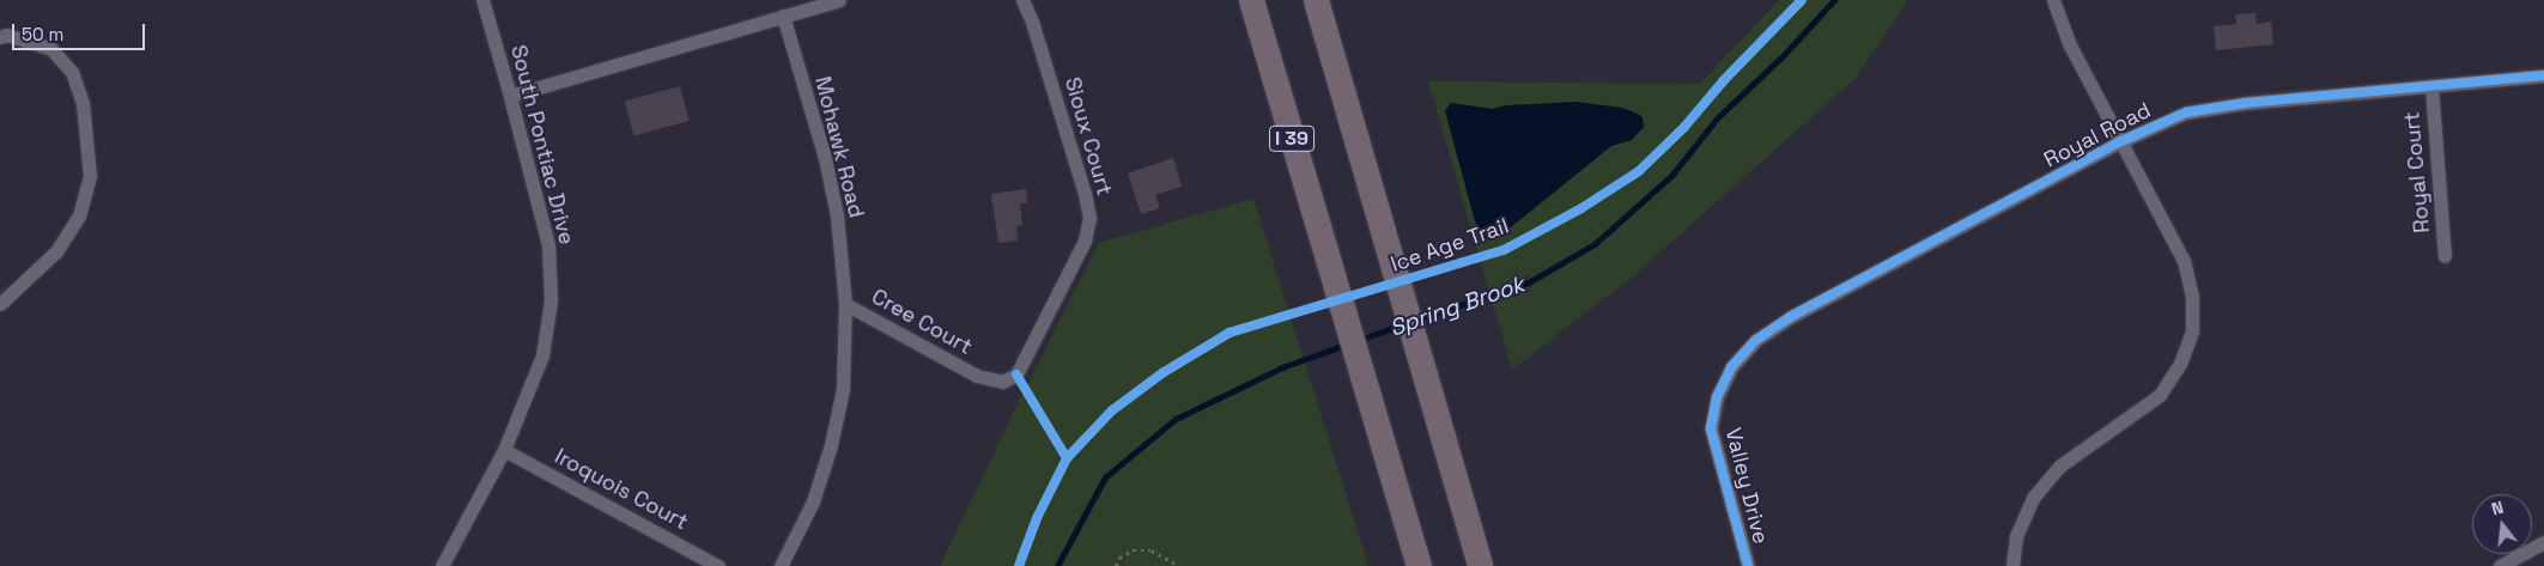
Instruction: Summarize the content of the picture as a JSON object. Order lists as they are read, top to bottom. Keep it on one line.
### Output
{"streets":{"highway":["I 39"],"street":["Royal Road","Sioux Court","South Pontiac Drive","Mohawk Road","Royal Court","Cree Court","Valley Drive","Iroquois Court"],"cycle path":["Ice Age Trail"]},"crossings":[["Royal Road","Royal Court"],["Royal Road","Valley Drive"],["Sioux Court","Cree Court"],["South Pontiac Drive","Iroquois Court"],["Mohawk Road","Cree Court"]],"water":["Spring Brook"],"scale_bar":"50 m","north":"top"}
